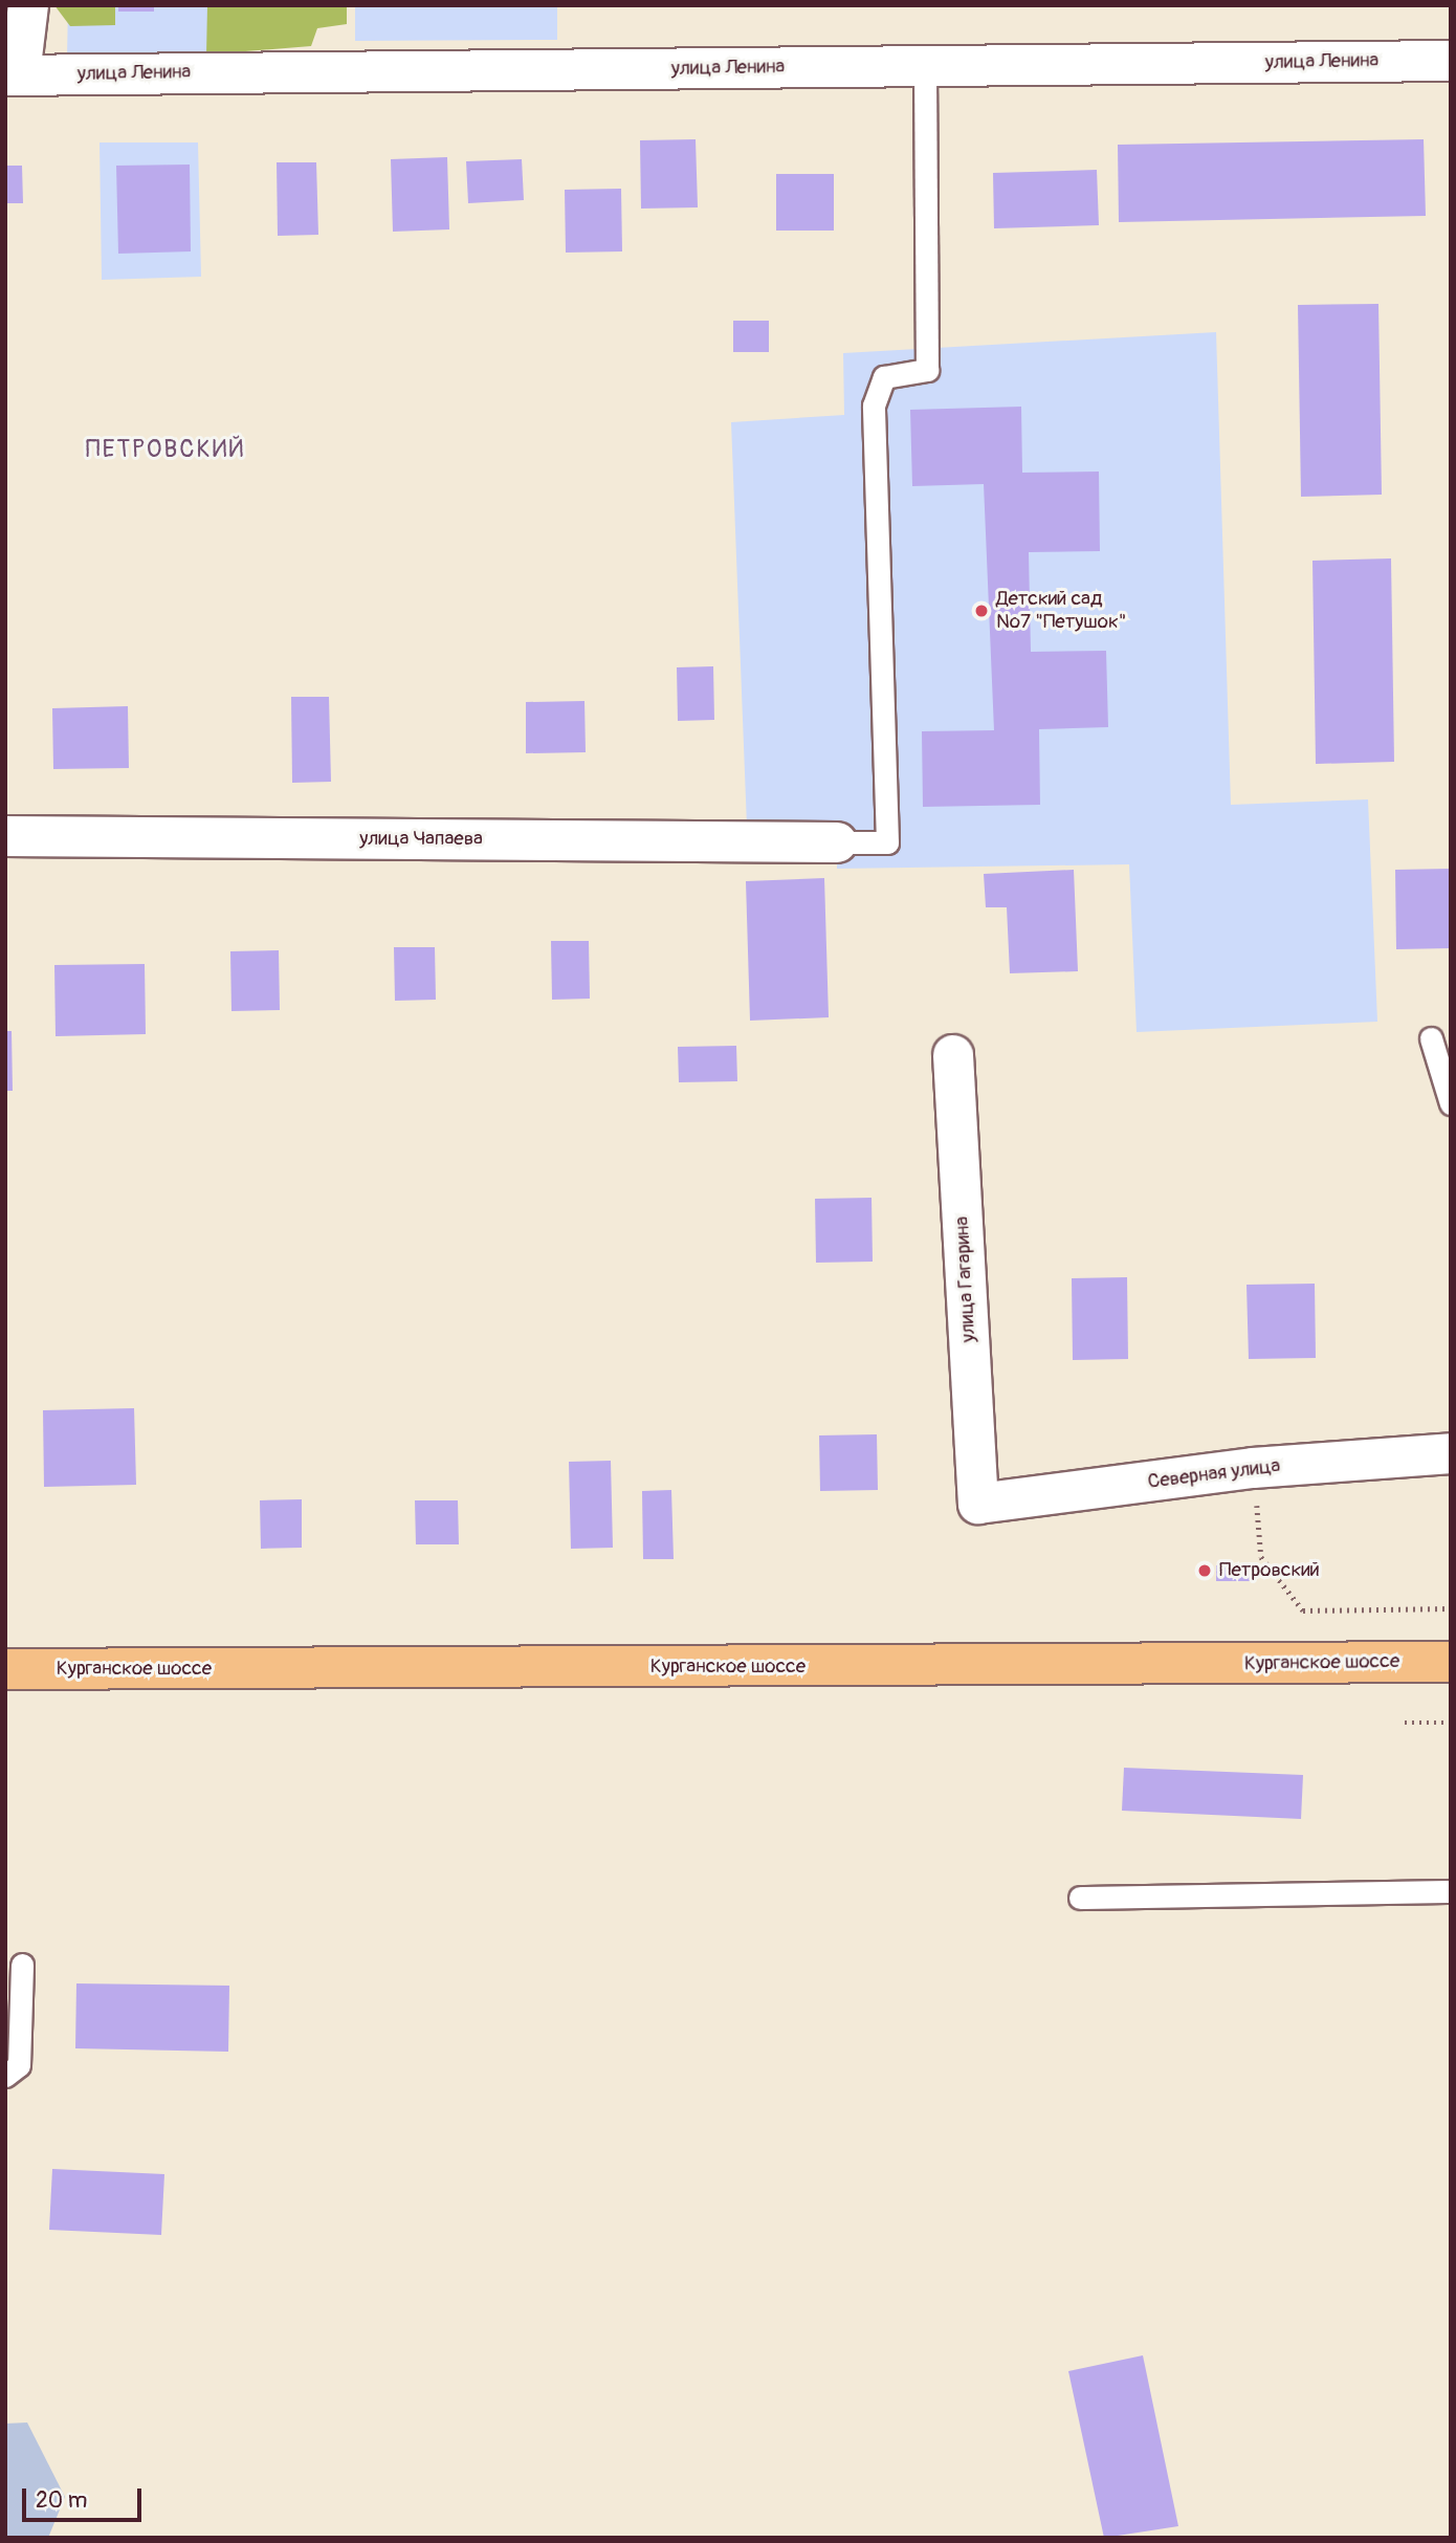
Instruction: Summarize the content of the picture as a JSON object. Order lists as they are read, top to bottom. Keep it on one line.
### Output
{"streets":{"main road":["Курганское шоссе"],"street":["улица Ленина","улица Чапаева","улица Гагарина","Северная улица"]},"crossings":[["улица Гагарина","Северная улица"]],"districts":["ПЕТРОВСКИЙ"],"places":["Детский сад №7 \"Петушок\"","Петровский"],"scale_bar":"20 m"}
